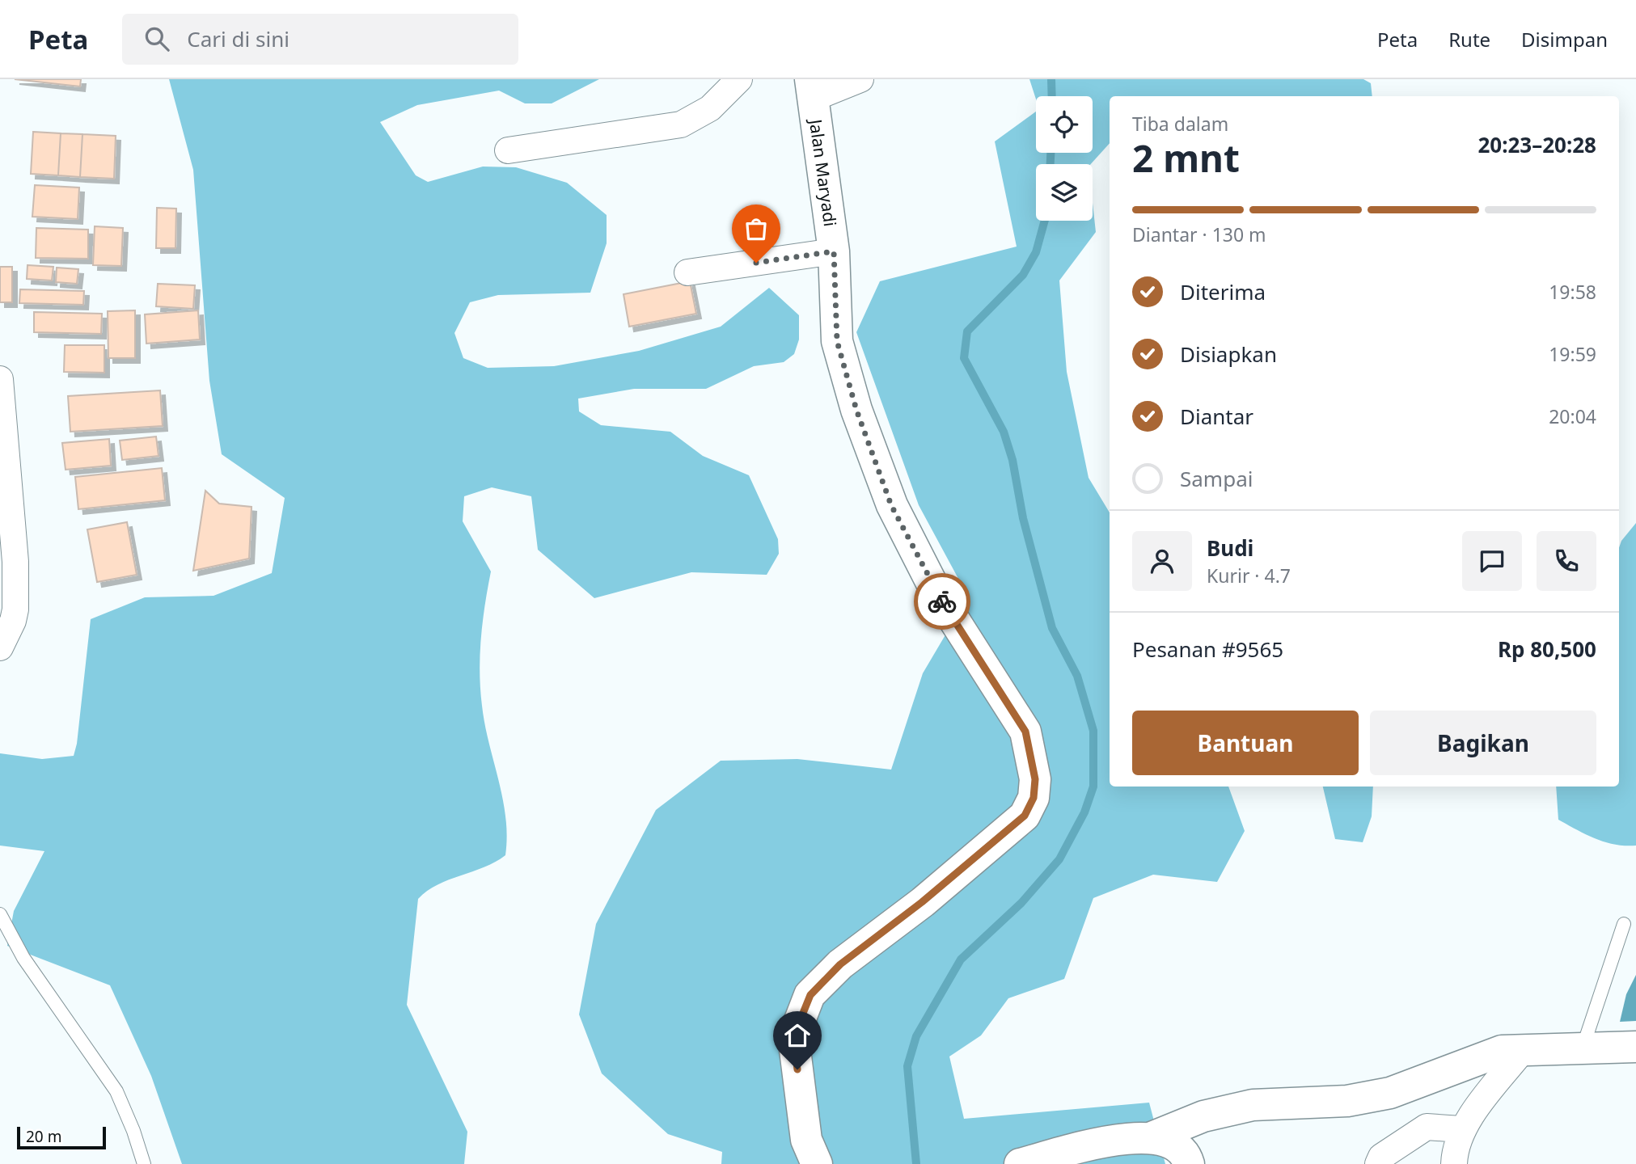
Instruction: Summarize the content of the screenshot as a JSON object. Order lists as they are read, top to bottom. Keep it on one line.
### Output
{"streets":{"street":["Jalan Maryadi"]},"scale_bar":"20 m","page":{"header":"Peta","search":"Cari di sini","nav":["Peta","Rute","Disimpan"],"heading":["2 mnt","Tiba dalam","20:23–20:28"],"panel":["Budi","Kurir · 4.7","Pesanan #9565","Rp 80,500"],"bar":"Diantar · 130 m","list":[["Diterima","19:58"],["Disiapkan","19:59"],["Diantar","20:04"],"Sampai"],"buttons":["Bantuan","Bagikan"],"scale":"20 m"}}
